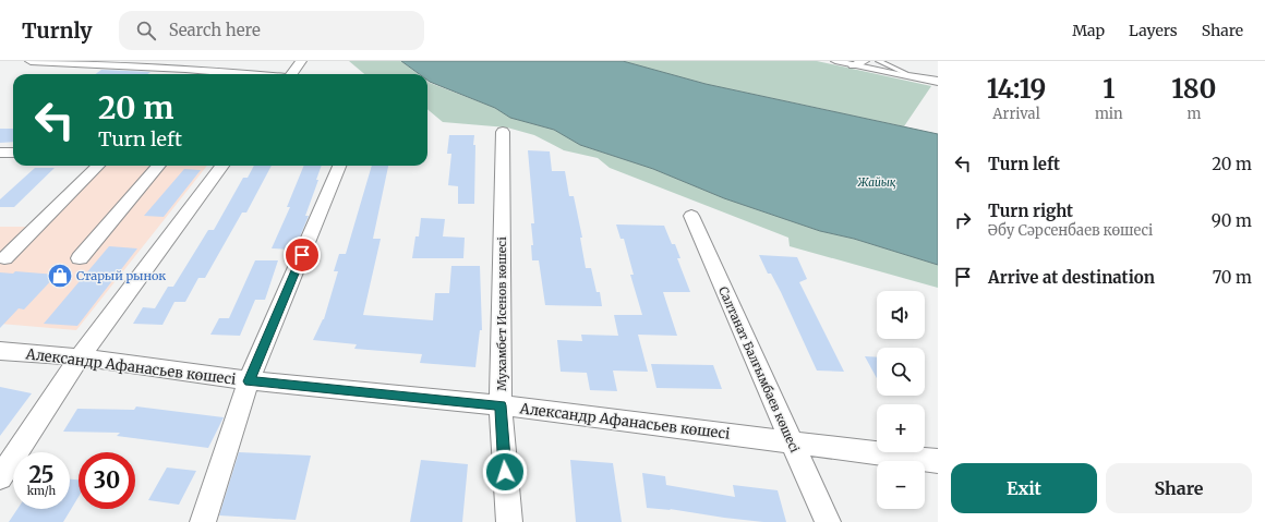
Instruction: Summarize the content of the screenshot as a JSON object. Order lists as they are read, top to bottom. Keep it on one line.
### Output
{"streets":{"street":["Мухамбет Исенов көшесі","Александр Афанасьев көшесі","Салтанат Балғымбаев көшесі"]},"crossings":[["Мухамбет Исенов көшесі","Александр Афанасьев көшесі"],["Александр Афанасьев көшесі","Салтанат Балғымбаев көшесі"]],"water":["Жайық"],"places":{"shop":["Старый рынок"]},"page":{"header":"Turnly","search":"Search here","nav":["Map","Layers","Share"],"eta":["14:19","Arrival","1","min","180","m"],"turn":["20 m","Turn left"],"list":[{"name":"Turn left","value":"20 m"},{"name":"Turn right","note":"Әбу Сәрсенбаев көшесі","value":"90 m"},{"name":"Arrive at destination","value":"70 m"}],"map_buttons":["+","−"],"speed":"25 km/h","limit":"30","buttons":["Exit","Share"]}}
